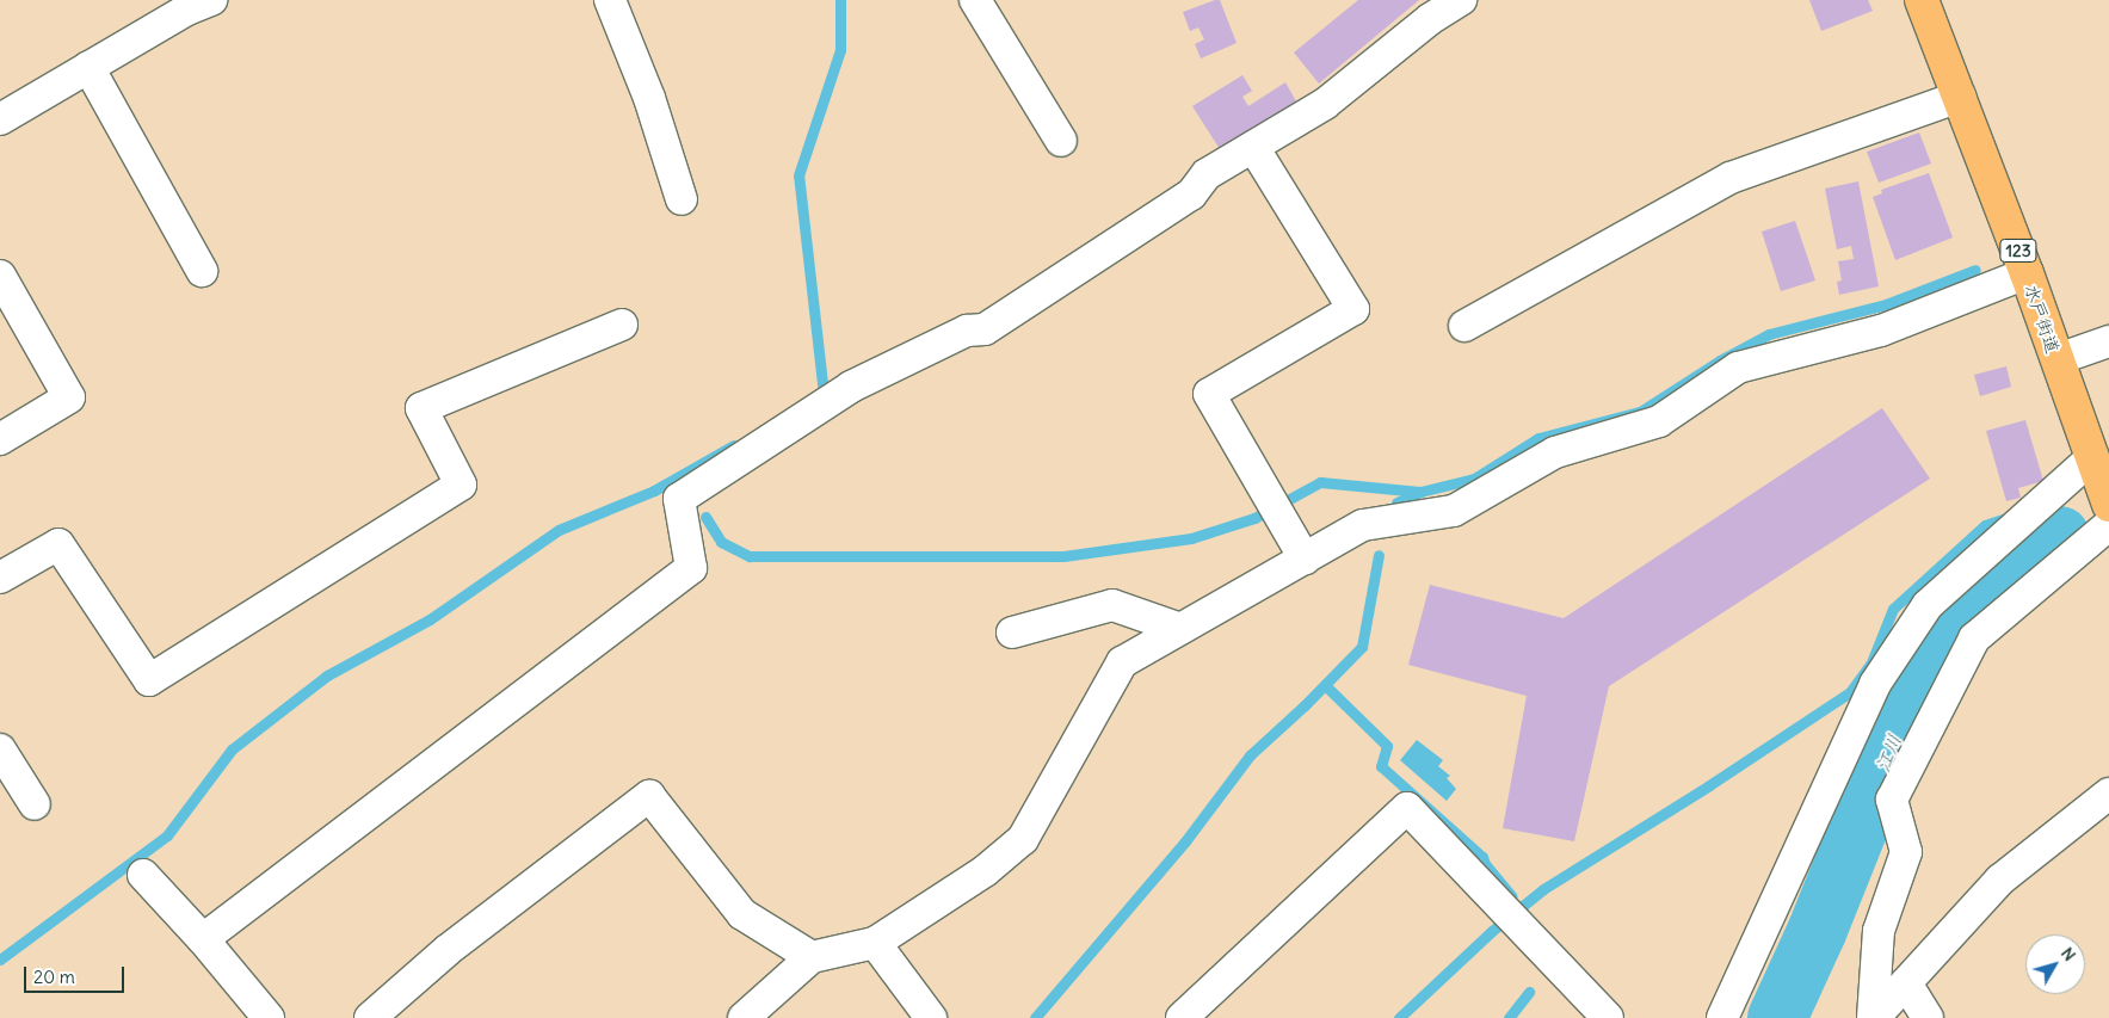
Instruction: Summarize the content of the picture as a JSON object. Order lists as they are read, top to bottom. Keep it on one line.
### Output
{"streets":{"highway":["123","水戸街道"]},"water":["江川"],"scale_bar":"20 m","north":"top right"}
